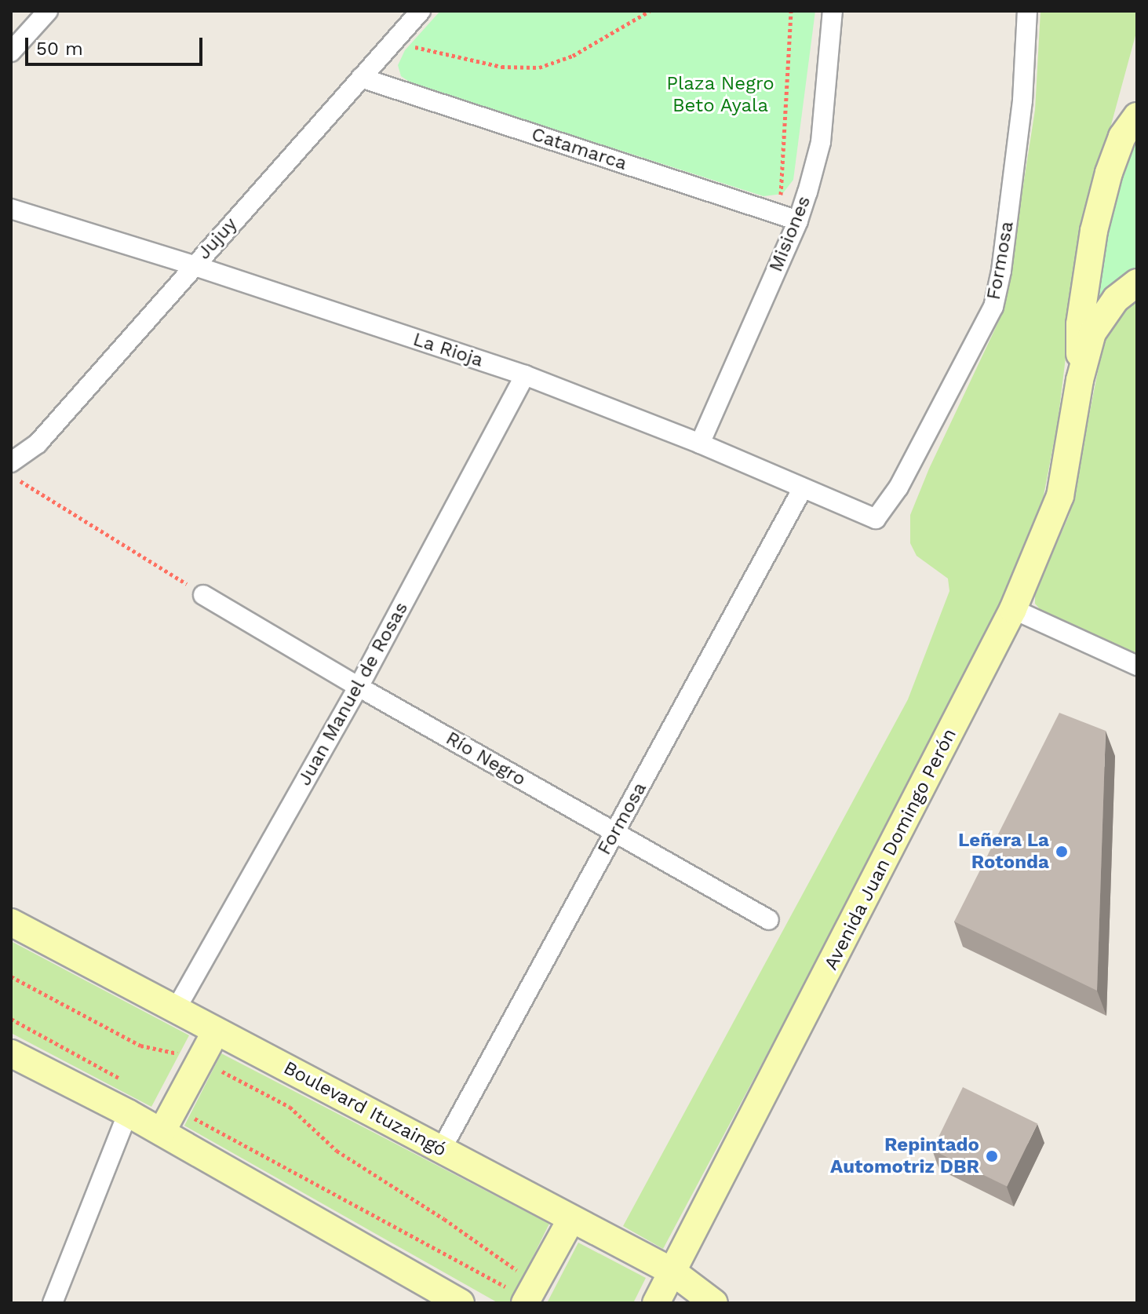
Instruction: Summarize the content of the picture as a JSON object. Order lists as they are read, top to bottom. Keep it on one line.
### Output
{"streets":{"main road":["Avenida Juan Domingo Perón","Boulevard Ituzaingó"],"street":["Catamarca","Misiones","Jujuy","Formosa","La Rioja","Juan Manuel de Rosas","Río Negro"]},"crossings":[["Catamarca","Misiones"],["Catamarca","Jujuy"],["Misiones","La Rioja"],["Jujuy","La Rioja"],["Formosa","La Rioja"],["Formosa","Río Negro"],["Formosa","Boulevard Ituzaingó"],["La Rioja","Juan Manuel de Rosas"],["Juan Manuel de Rosas","Río Negro"],["Juan Manuel de Rosas","Boulevard Ituzaingó"],["Avenida Juan Domingo Perón","Boulevard Ituzaingó"]],"parks":["Plaza Negro Beto Ayala"],"places":["Leñera La Rotonda","Repintado Automotriz DBR"],"scale_bar":"50 m"}
